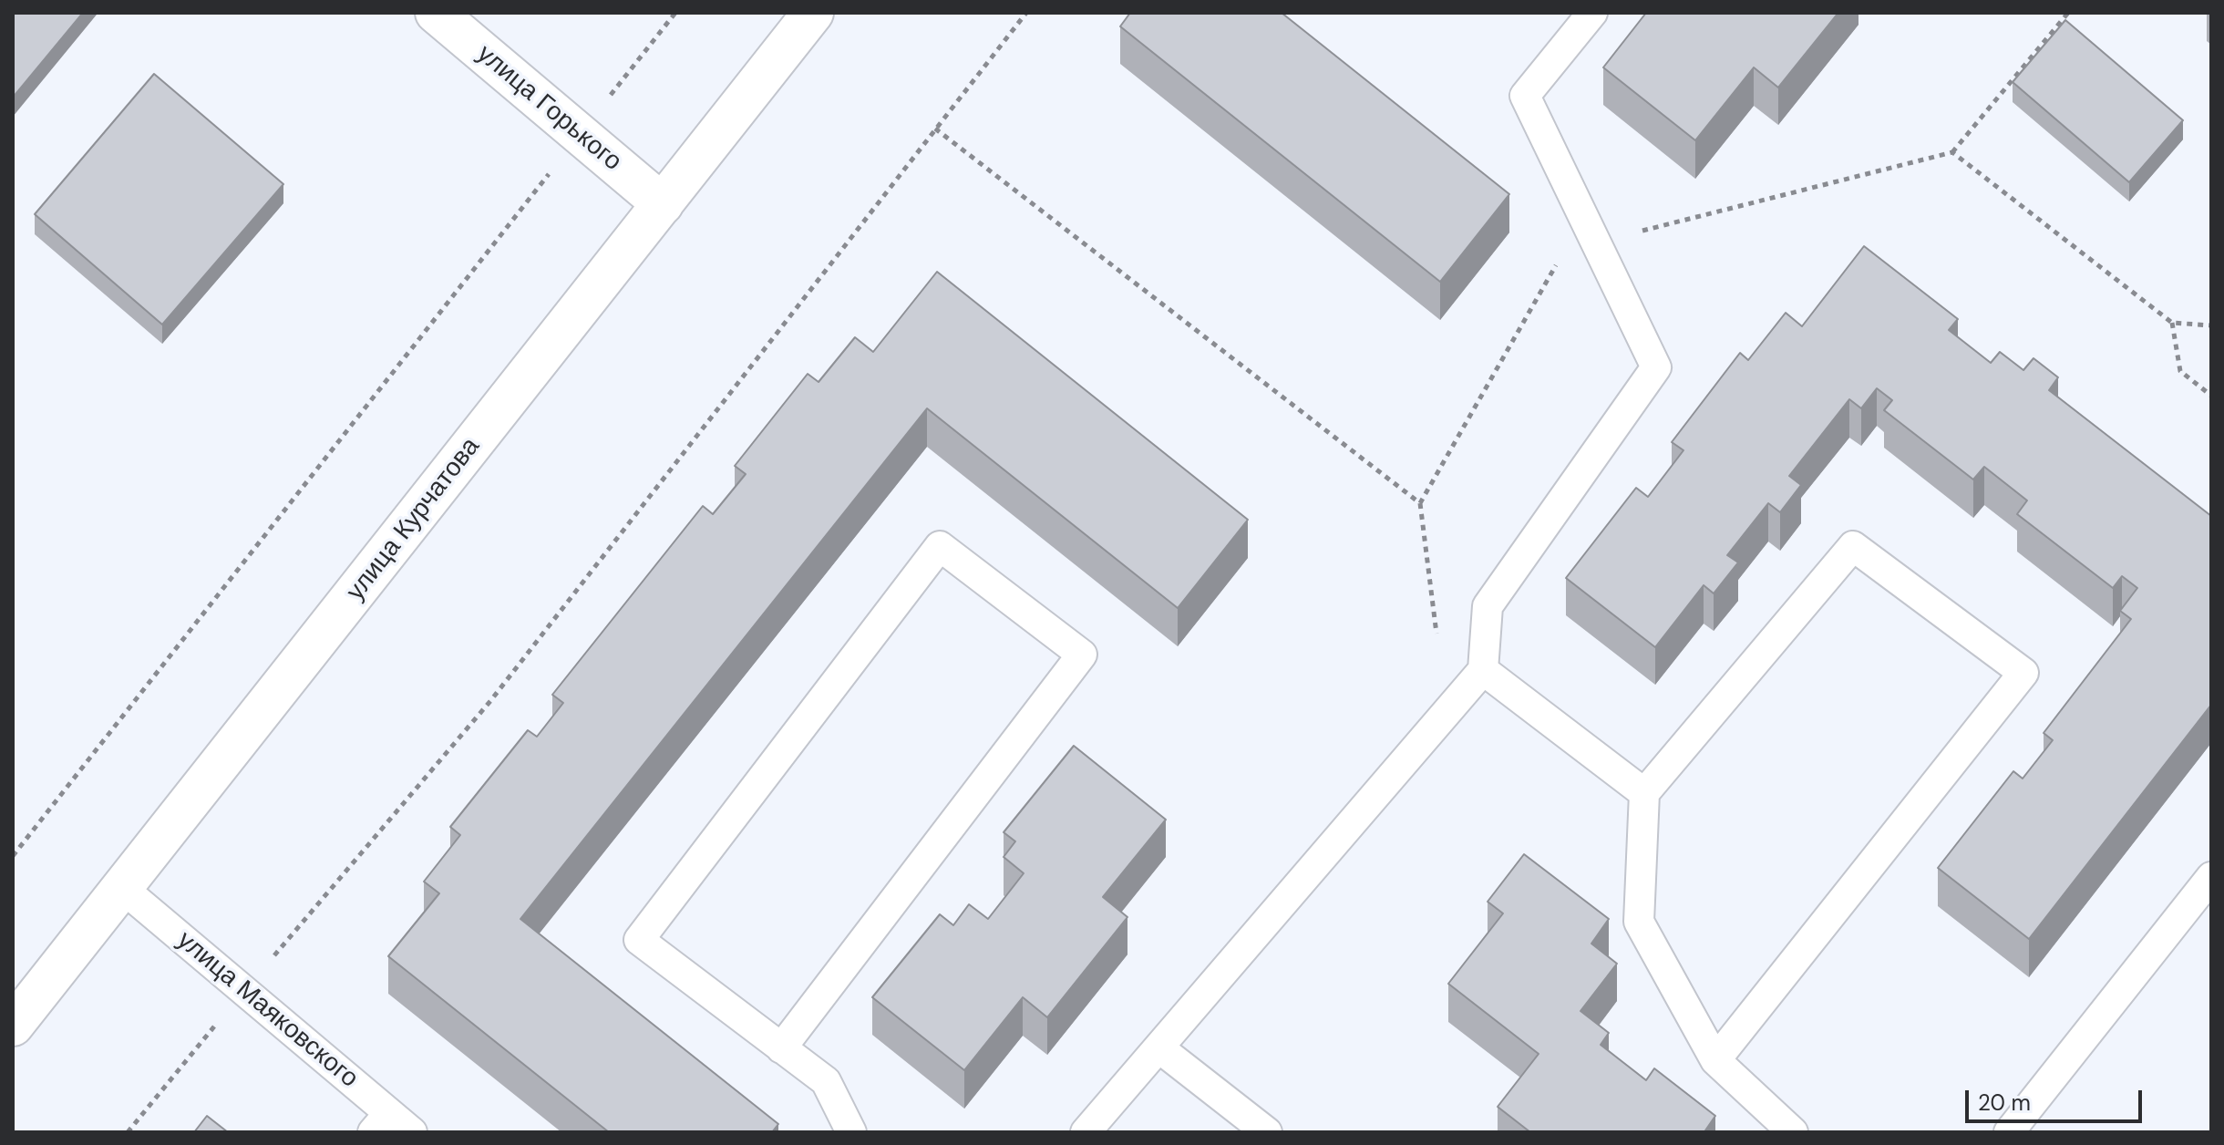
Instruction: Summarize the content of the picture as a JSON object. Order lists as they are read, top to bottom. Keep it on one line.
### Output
{"streets":{"street":["улица Горького","улица Курчатова"],"lane":["улица Маяковского"]},"crossings":[["улица Горького","улица Курчатова"],["улица Курчатова","улица Маяковского"]],"scale_bar":"20 m"}
